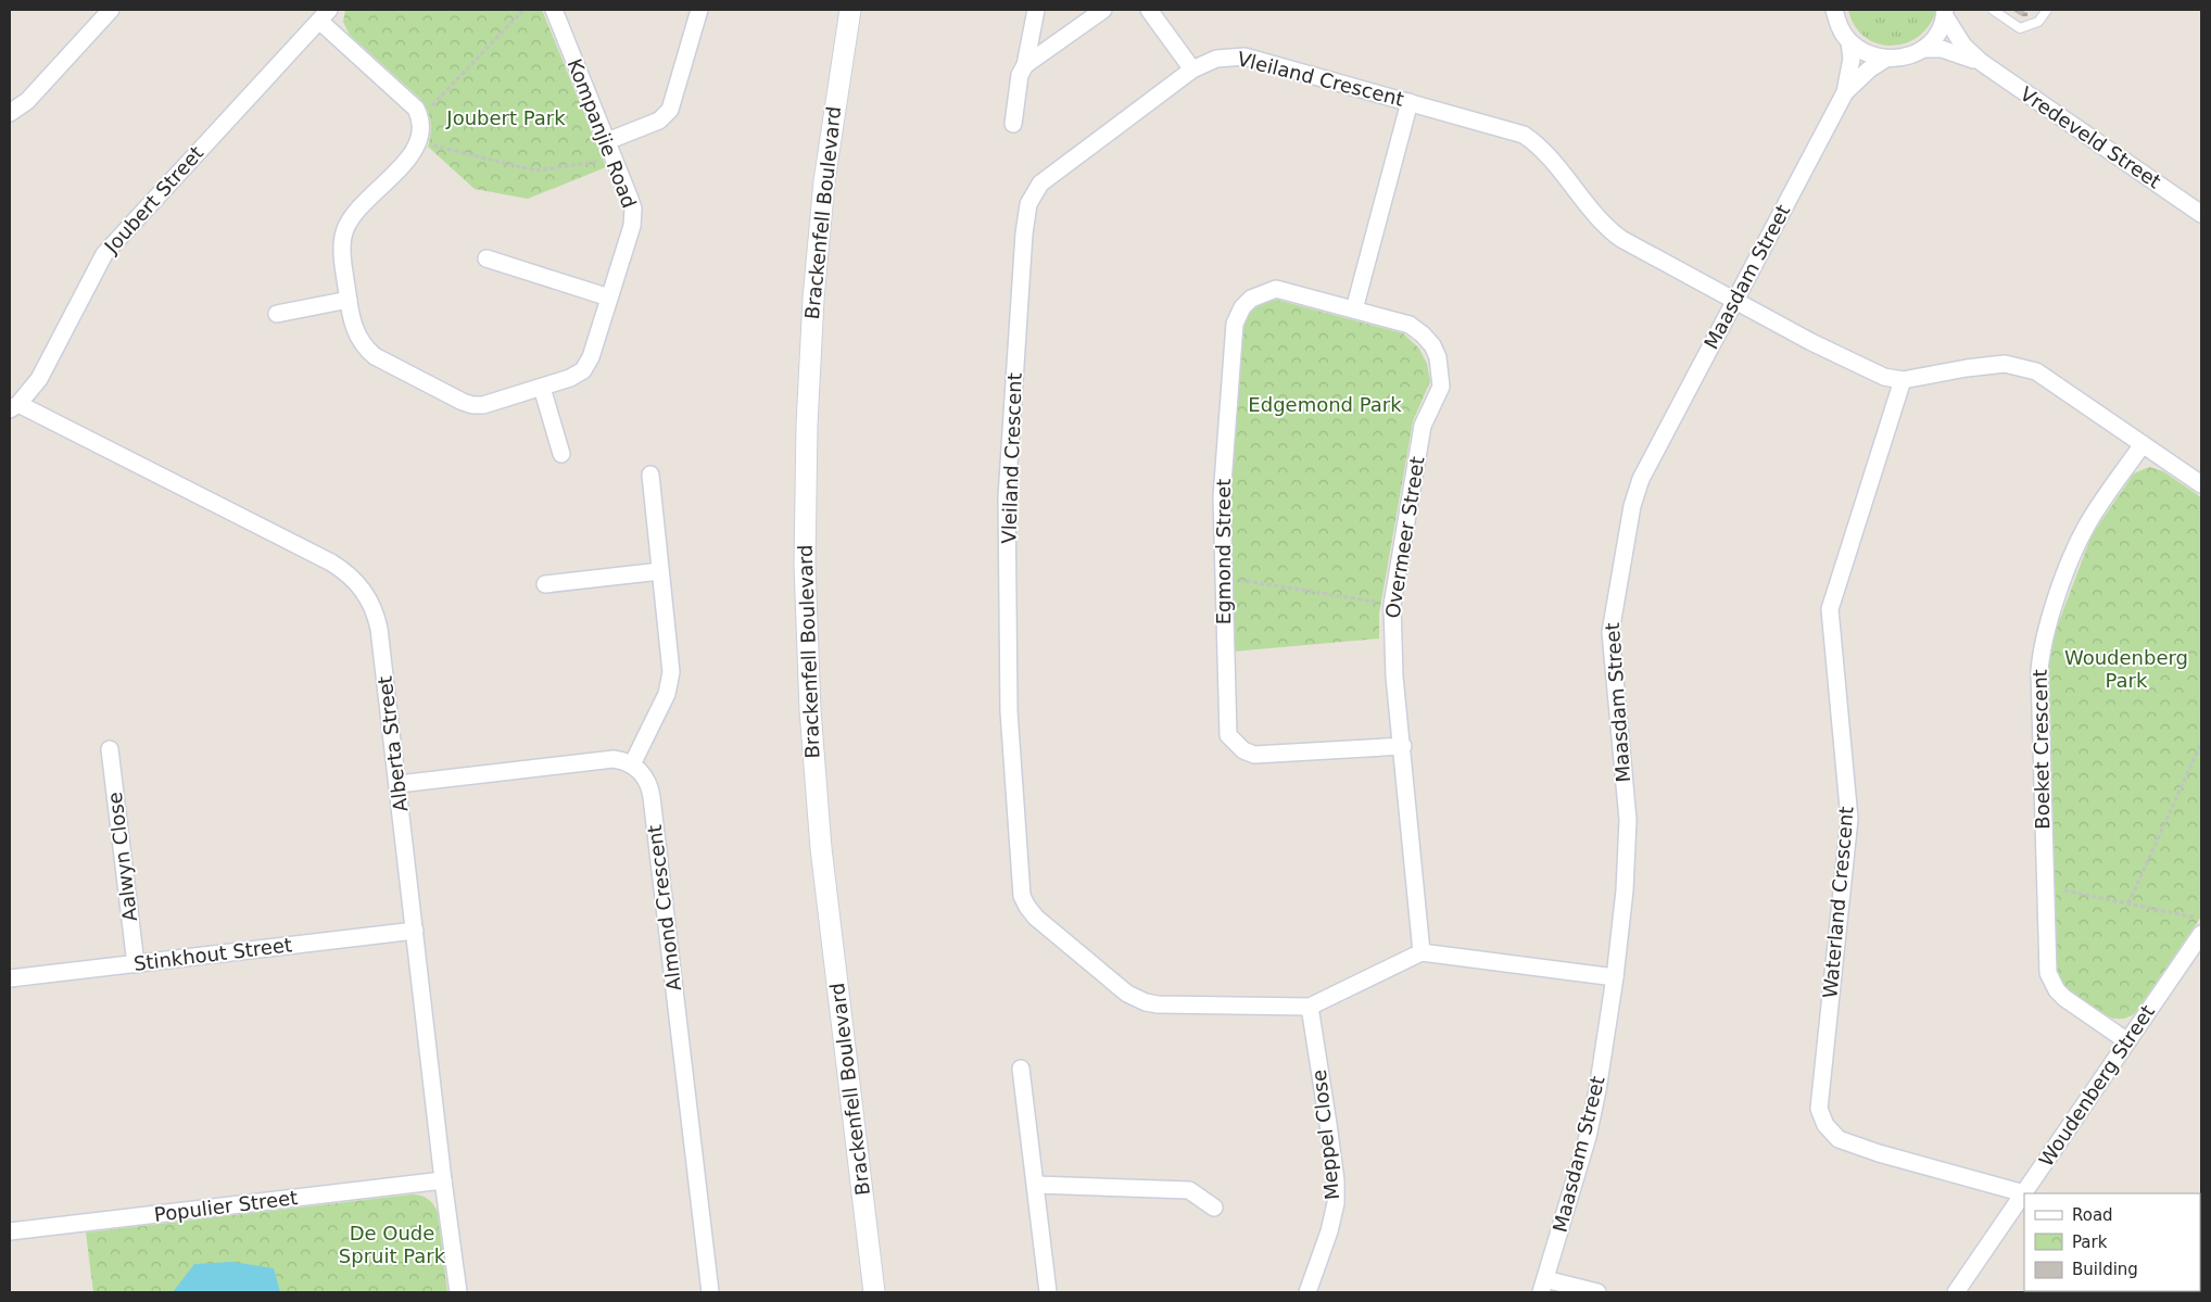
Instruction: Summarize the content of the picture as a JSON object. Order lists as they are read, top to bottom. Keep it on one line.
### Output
{"streets":{"street":["Vleiland Crescent","Kompanjie Road","Vredeveld Street","Joubert Street","Brackenfell Boulevard","Maasdam Street","Overmeer Street","Egmond Street","Alberta Street","Boeket Crescent","Aalwyn Close","Waterland Crescent","Almond Crescent","Stinkhout Street","Woudenberg Street","Meppel Close","Populier Street"]},"crossings":[["Vleiland Crescent","Maasdam Street"],["Vleiland Crescent","Overmeer Street"],["Vleiland Crescent","Meppel Close"],["Joubert Street","Alberta Street"],["Overmeer Street","Egmond Street"],["Alberta Street","Stinkhout Street"],["Alberta Street","Populier Street"],["Boeket Crescent","Woudenberg Street"],["Aalwyn Close","Stinkhout Street"],["Waterland Crescent","Woudenberg Street"]],"parks":["Joubert Park","Edgemond Park","Woudenberg Park","De Oude Spruit Park"],"legend":["Road","Park","Building"]}
